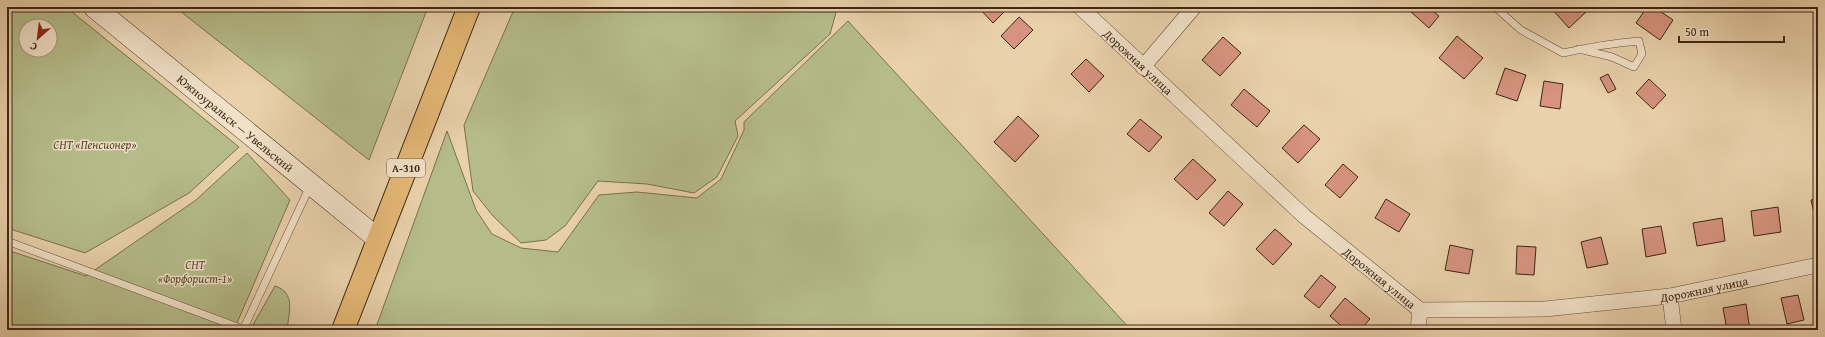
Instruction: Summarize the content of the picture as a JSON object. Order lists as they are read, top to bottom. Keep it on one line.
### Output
{"streets":{"highway":["А-310"],"street":["Дорожная улица","Южноуральск — Увельский"]},"crossings":[["Южноуральск — Увельский","А-310"]],"parks":["СНТ «Пенсионер»","СНТ «Форфорист-1»"],"scale_bar":"50 m","north":"bottom left"}
